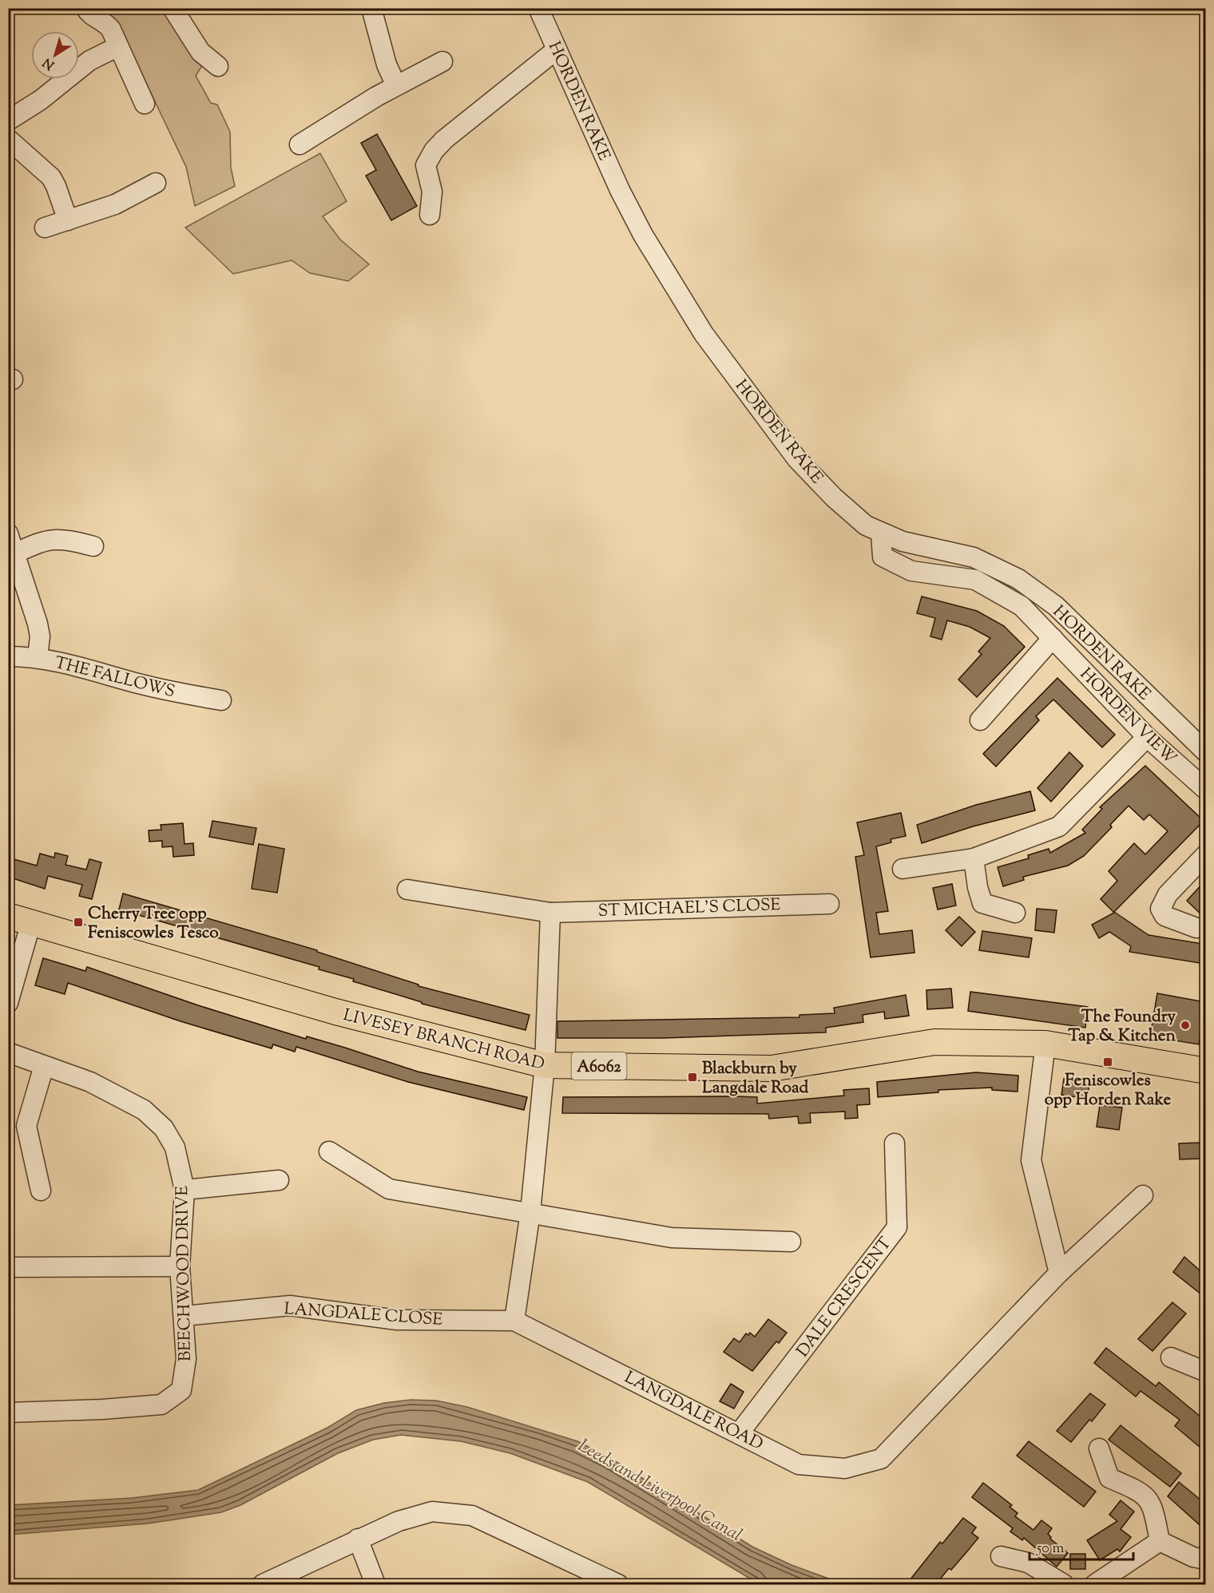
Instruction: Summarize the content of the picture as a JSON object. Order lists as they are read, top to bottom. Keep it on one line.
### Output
{"streets":{"main road":["LIVESEY BRANCH ROAD","A6062"],"street":["HORDEN RAKE","THE FALLOWS","HORDEN VIEW","ST MICHAEL'S CLOSE","BEECHWOOD DRIVE","DALE CRESCENT","LANGDALE CLOSE","LANGDALE ROAD"]},"crossings":[["HORDEN RAKE","HORDEN VIEW"],["BEECHWOOD DRIVE","LANGDALE CLOSE"],["DALE CRESCENT","LANGDALE ROAD"],["LANGDALE CLOSE","LANGDALE ROAD"]],"water":["Leeds and Liverpool Canal"],"places":{"transit":["Cherry Tree opp Feniscowles Tesco","Feniscowles opp Horden Rake","Blackburn by Langdale Road"],"other":["The Foundry Tap & Kitchen"]},"scale_bar":"50 m","north":"bottom left"}
